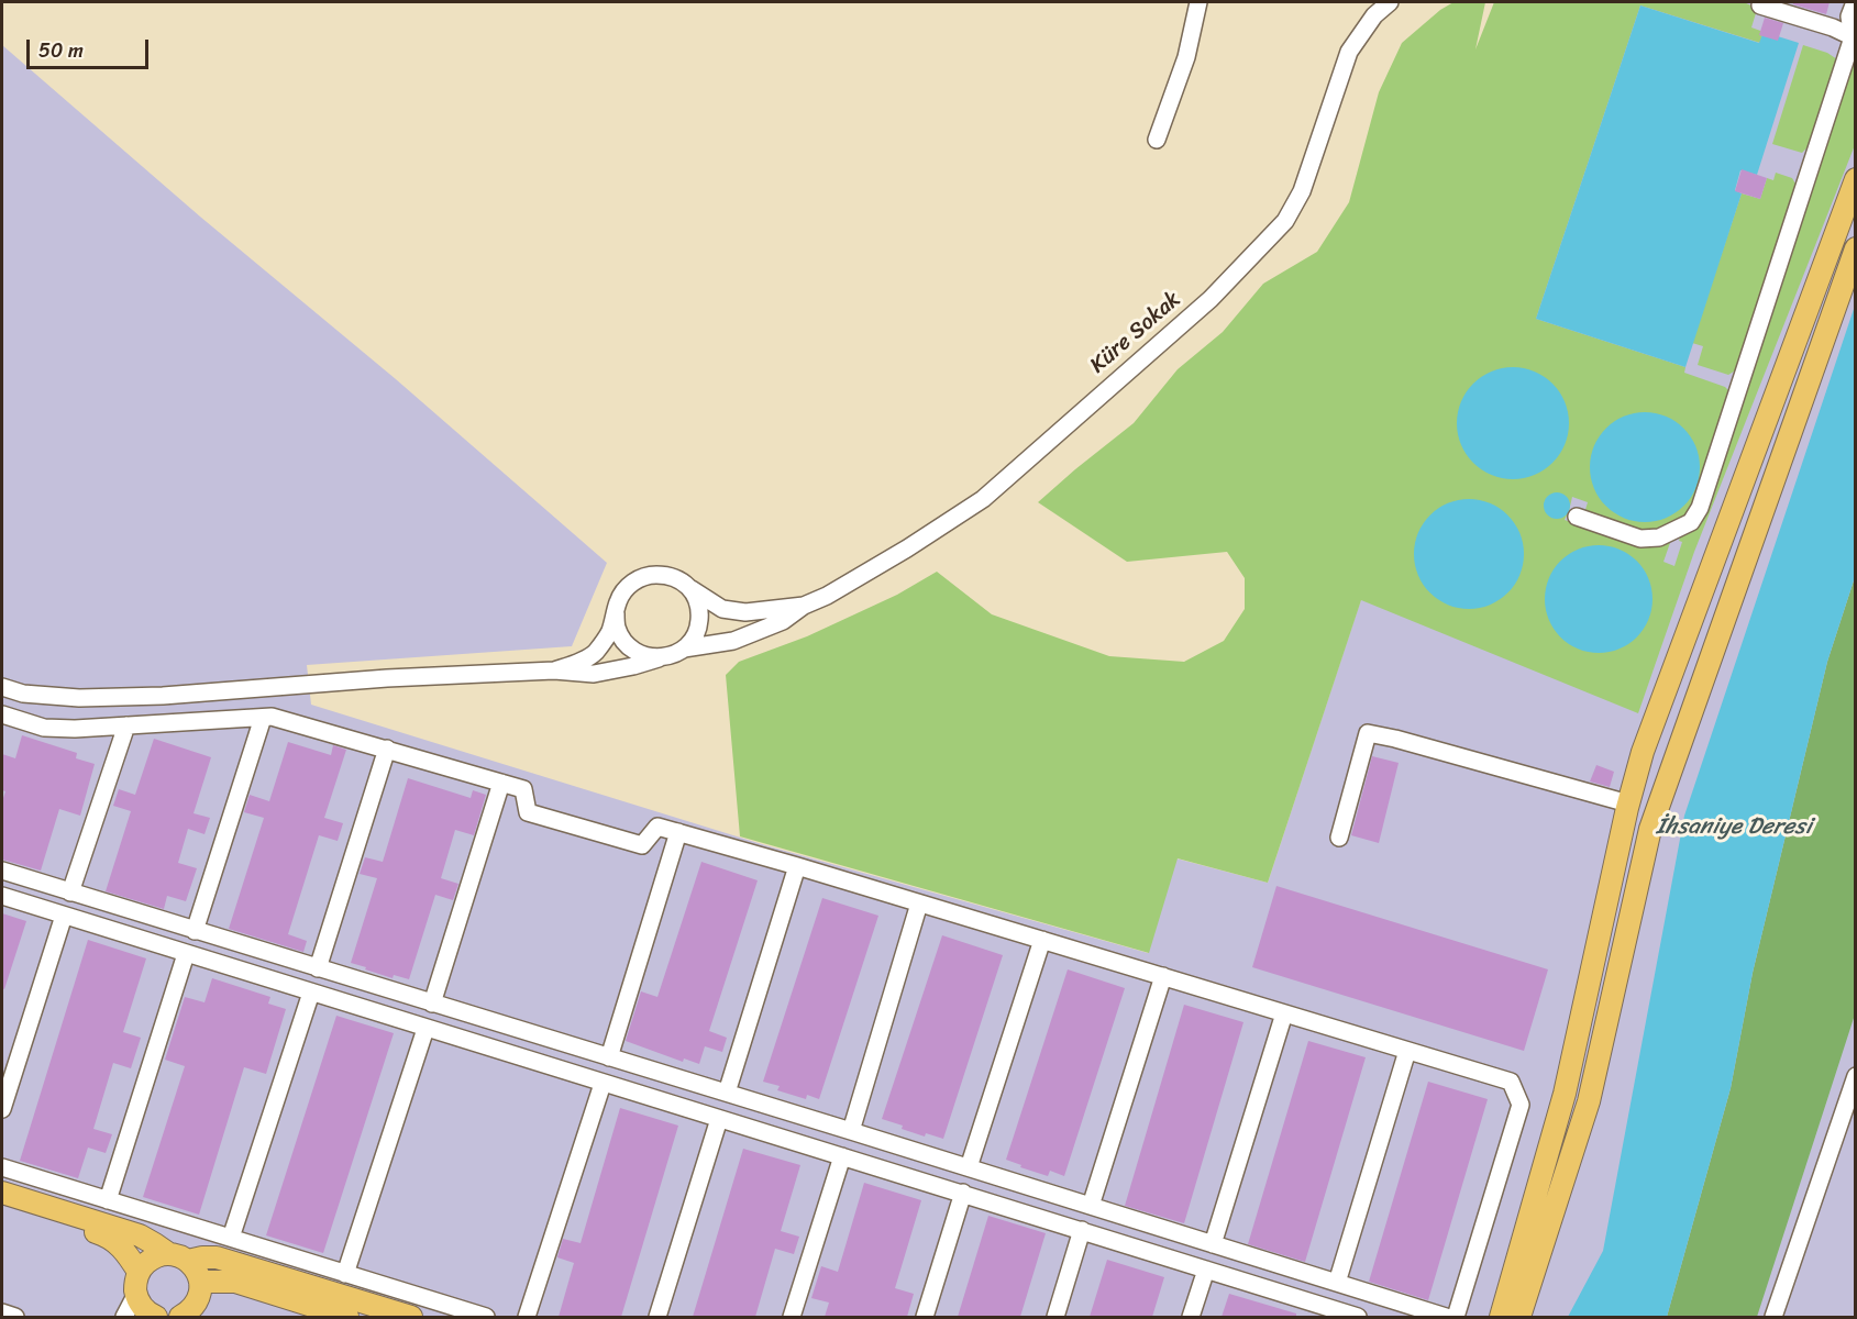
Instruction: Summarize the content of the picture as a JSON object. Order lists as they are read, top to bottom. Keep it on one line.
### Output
{"streets":{"street":["Küre Sokak"]},"water":["İhsaniye Deresi"],"scale_bar":"50 m"}
